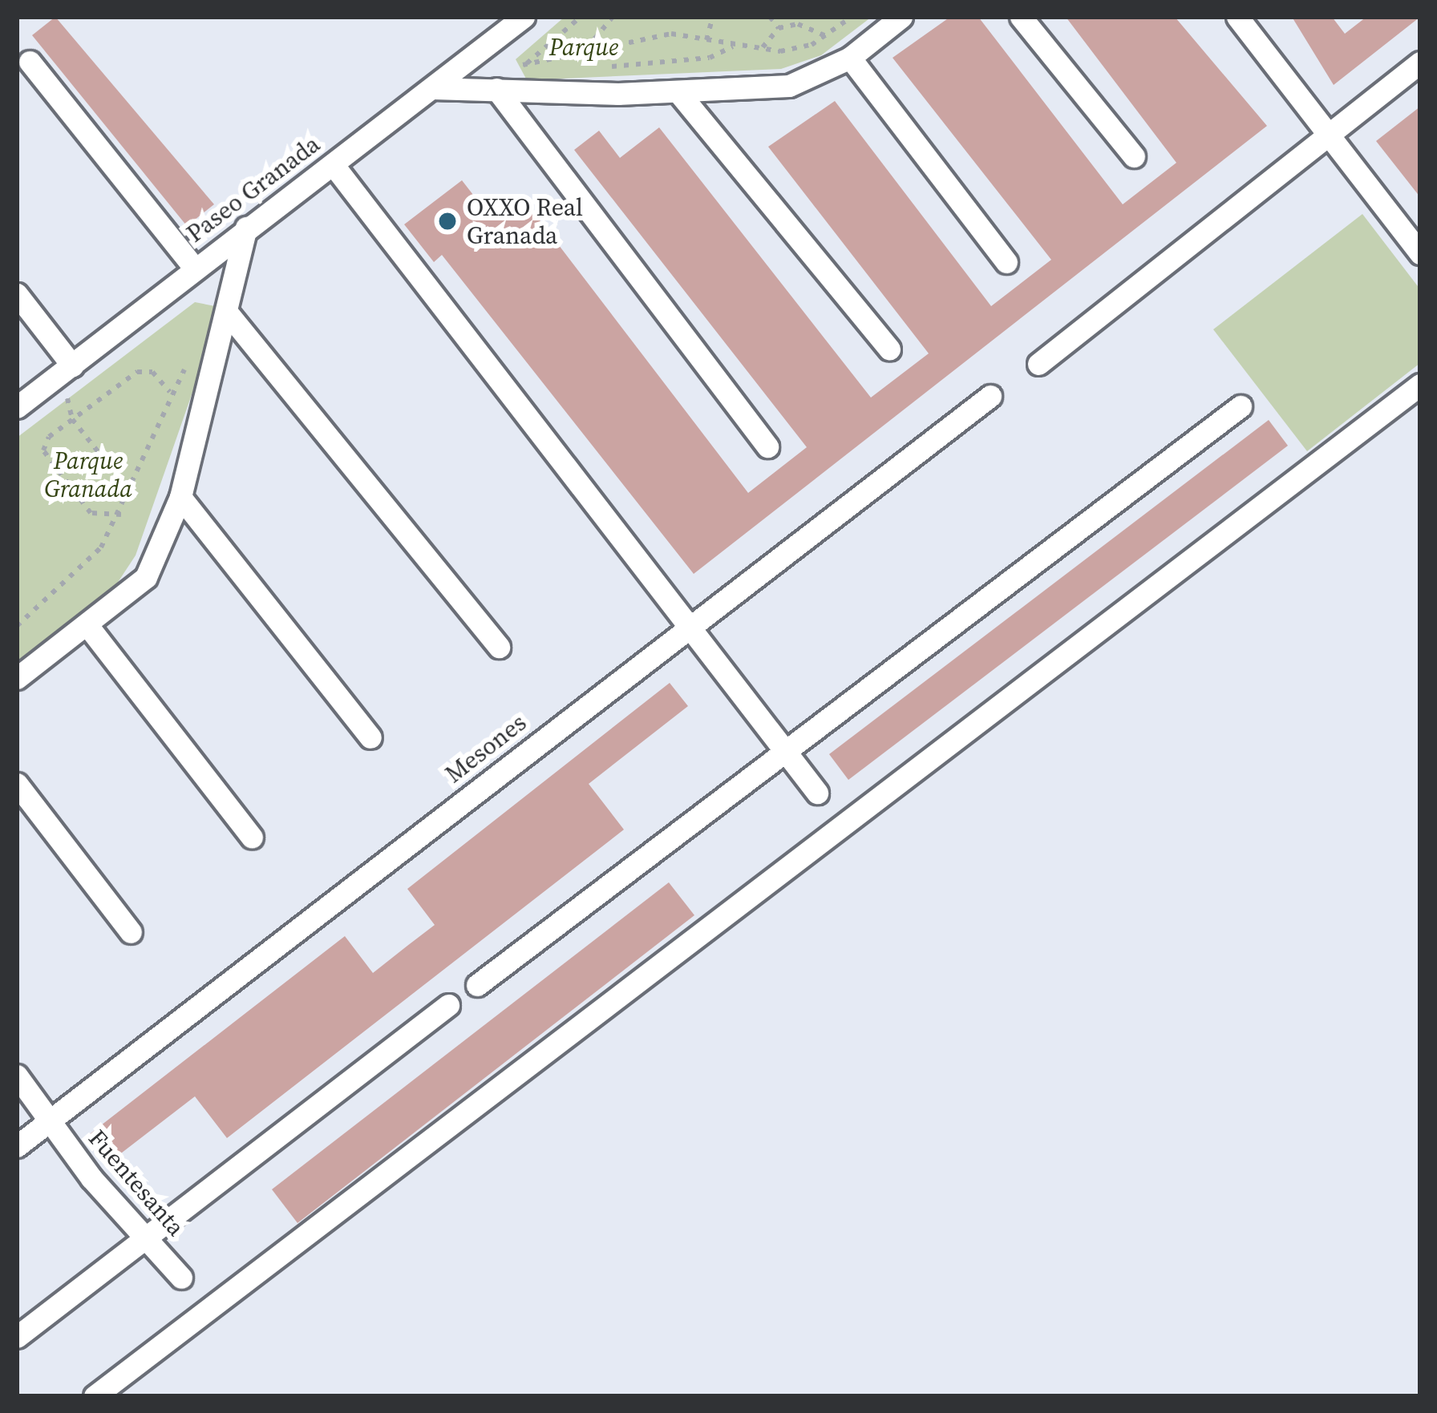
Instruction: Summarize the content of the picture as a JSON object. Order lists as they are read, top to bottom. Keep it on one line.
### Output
{"streets":{"street":["Paseo Granada","Mesones","Fuentesanta"]},"crossings":[["Mesones","Fuentesanta"]],"parks":["Parque","Parque Granada"],"places":["OXXO Real Granada"]}
